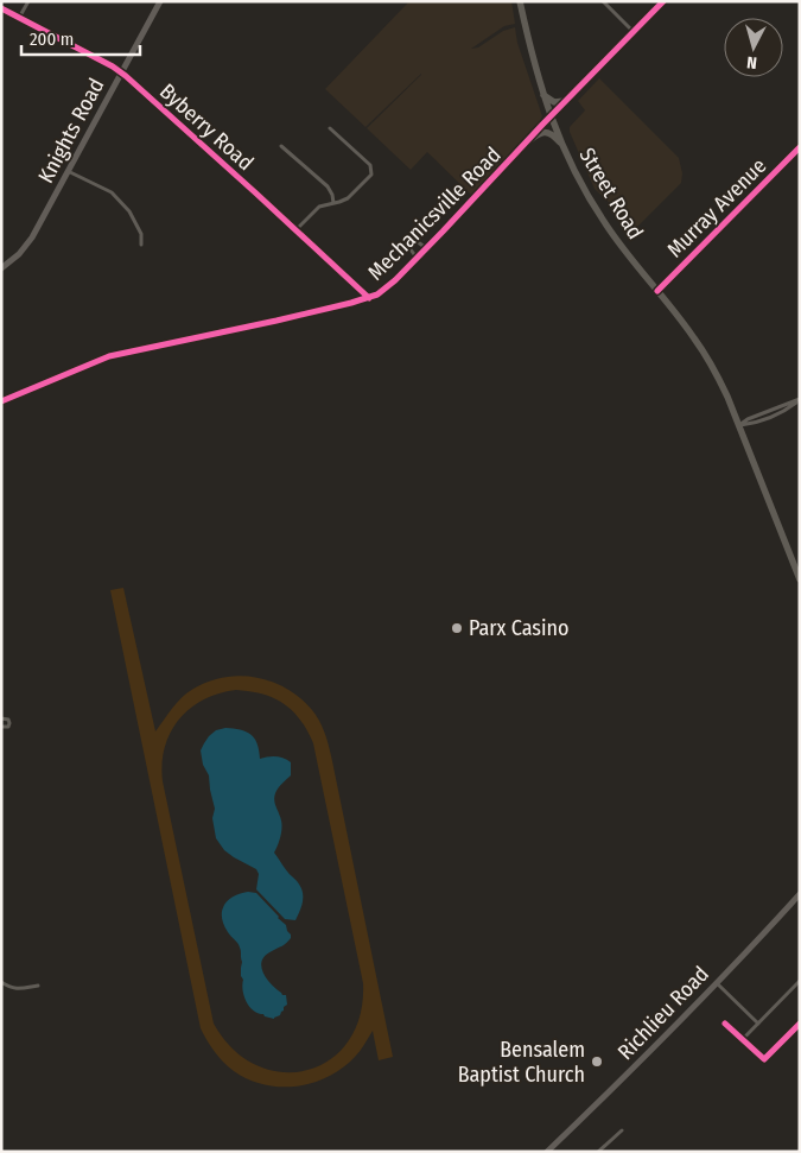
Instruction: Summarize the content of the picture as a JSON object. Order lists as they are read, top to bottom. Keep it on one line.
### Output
{"streets":{"main road":["Street Road"],"street":["Byberry Road","Knights Road","Murray Avenue","Mechanicsville Road","Richlieu Road"]},"crossings":[["Byberry Road","Knights Road"],["Byberry Road","Mechanicsville Road"],["Street Road","Murray Avenue"],["Street Road","Mechanicsville Road"]],"places":["Parx Casino","Bensalem Baptist Church"],"scale_bar":"200 m","north":"bottom"}
